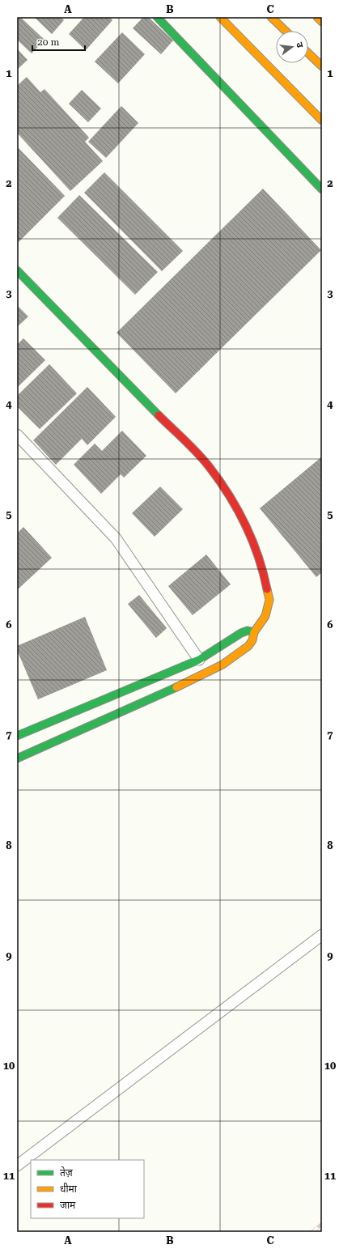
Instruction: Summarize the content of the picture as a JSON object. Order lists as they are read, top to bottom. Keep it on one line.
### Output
{"legend":["तेज़","धीमा","जाम"],"scale_bar":"20 m","north":"right","grid":{"columns":["A","B","C"],"rows":["1","2","3","4","5","6","7","8","9","10","11"]}}
